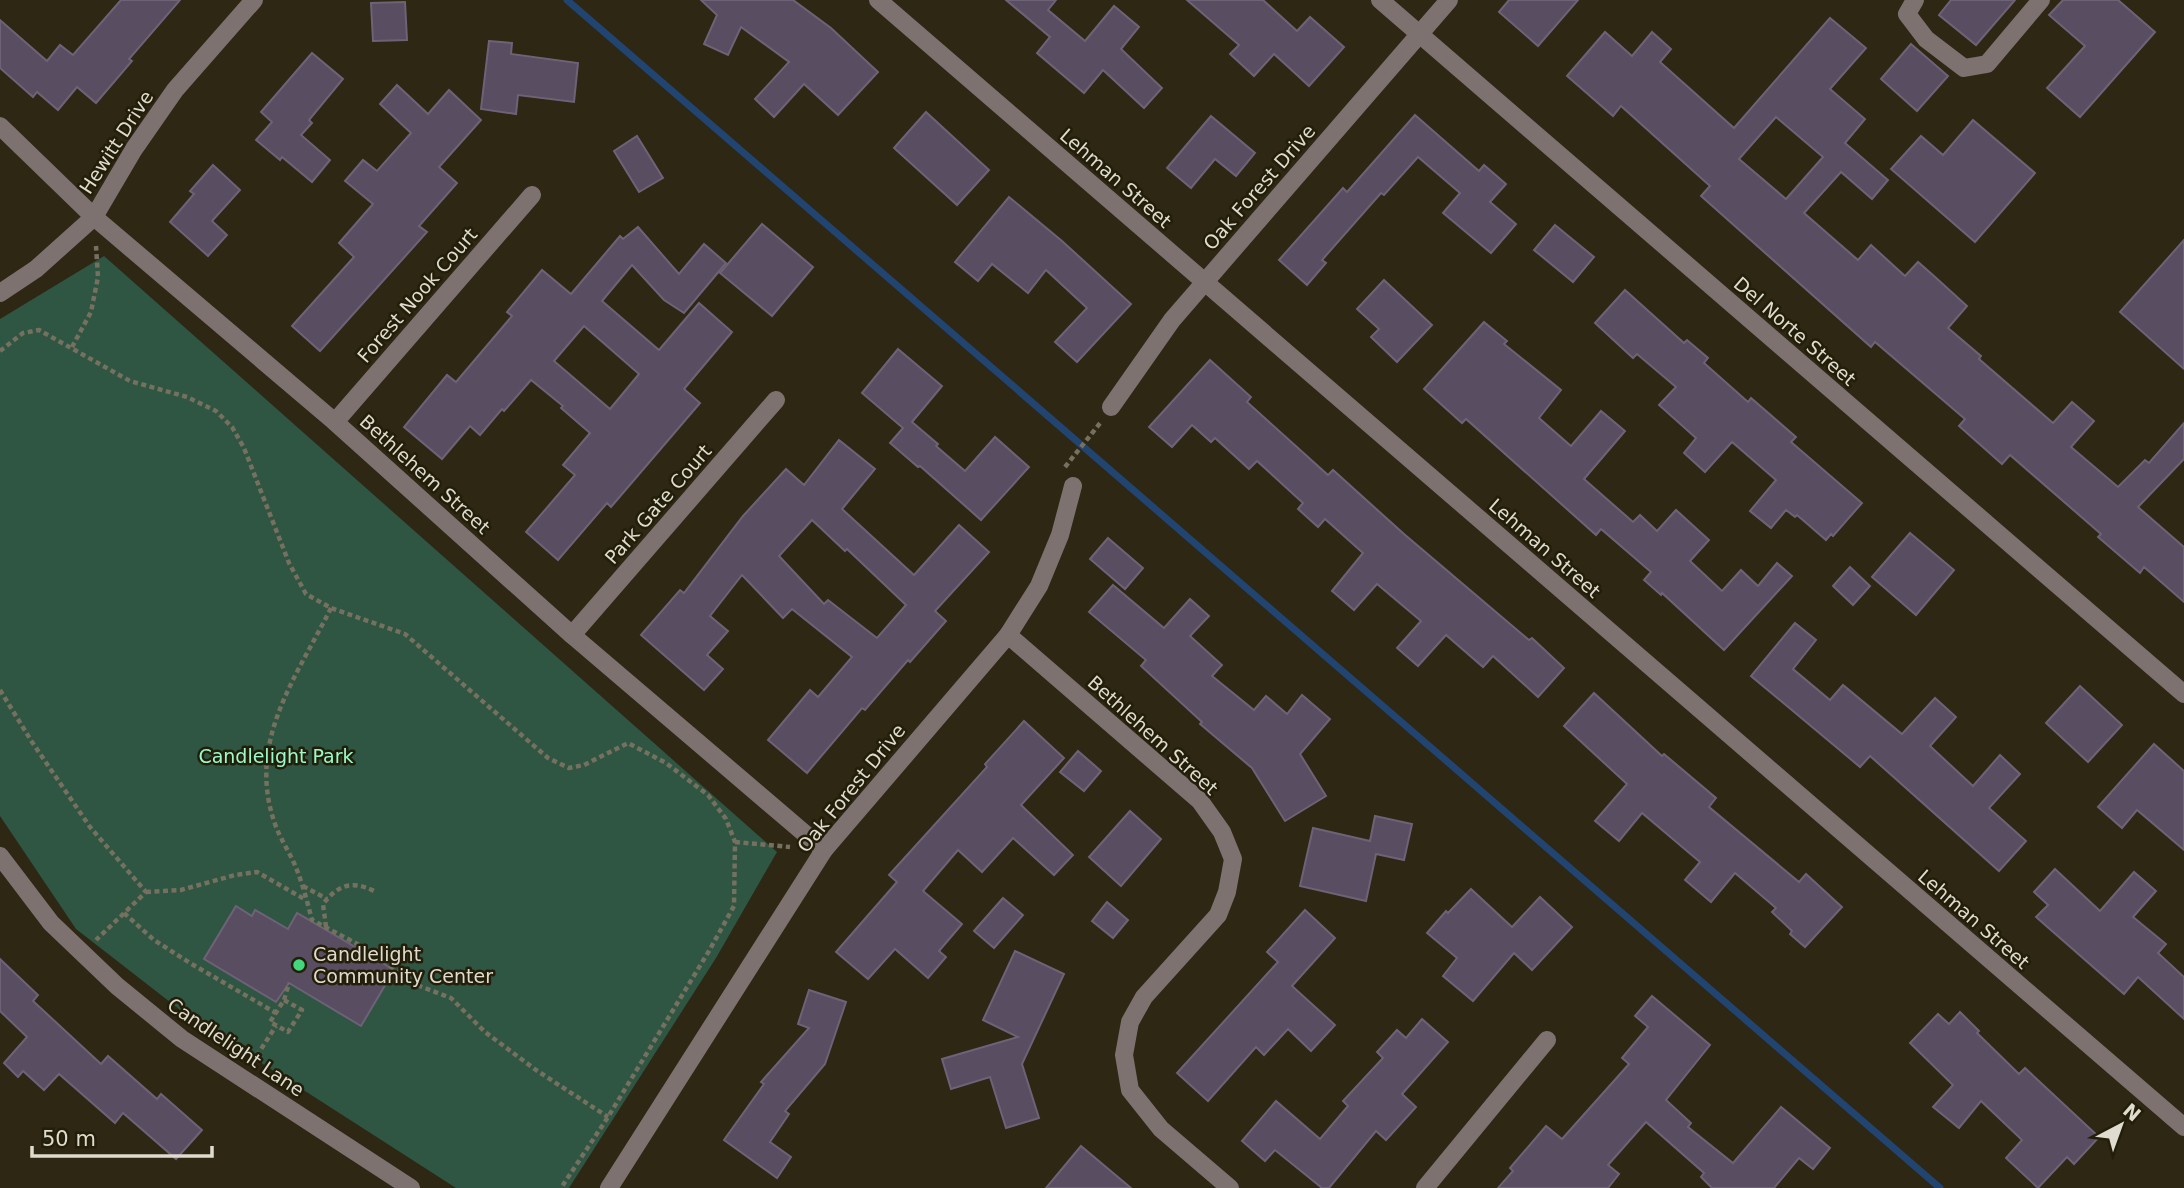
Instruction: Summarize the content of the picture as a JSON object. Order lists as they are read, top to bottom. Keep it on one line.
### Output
{"streets":{"street":["Hewitt Drive","Lehman Street","Oak Forest Drive","Forest Nook Court","Del Norte Street","Bethlehem Street","Park Gate Court","Candlelight Lane"]},"crossings":[["Hewitt Drive","Bethlehem Street"],["Lehman Street","Oak Forest Drive"],["Oak Forest Drive","Del Norte Street"],["Oak Forest Drive","Bethlehem Street"],["Forest Nook Court","Bethlehem Street"],["Bethlehem Street","Park Gate Court"]],"parks":["Candlelight Park"],"places":["Candlelight Community Center"],"scale_bar":"50 m","north":"top right"}
